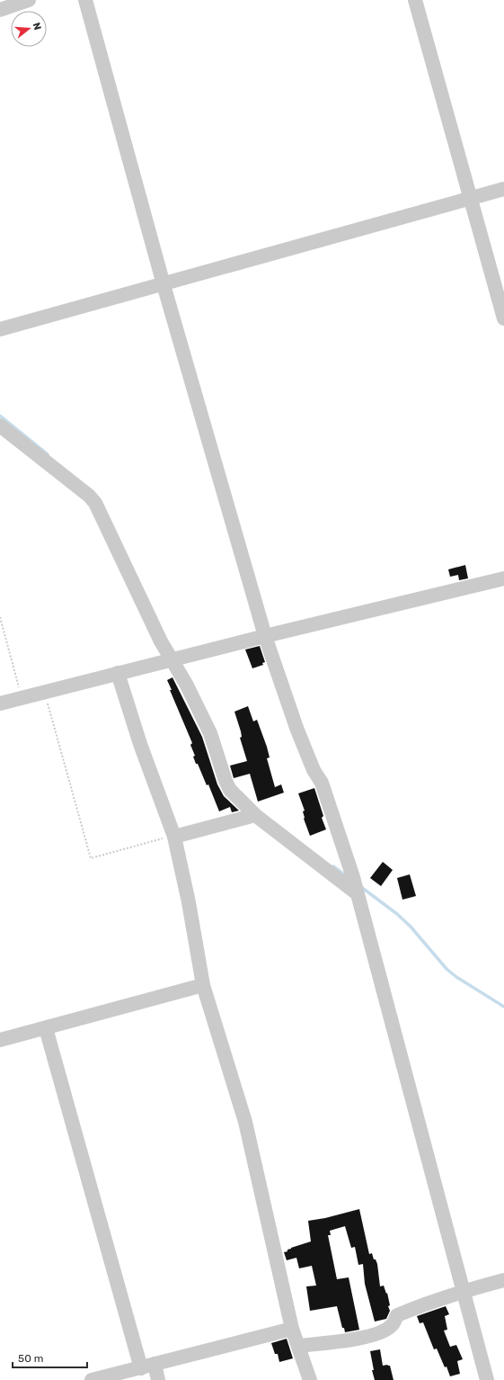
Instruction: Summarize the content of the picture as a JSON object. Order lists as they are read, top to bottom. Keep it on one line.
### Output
{"scale_bar":"50 m","north":"right"}
